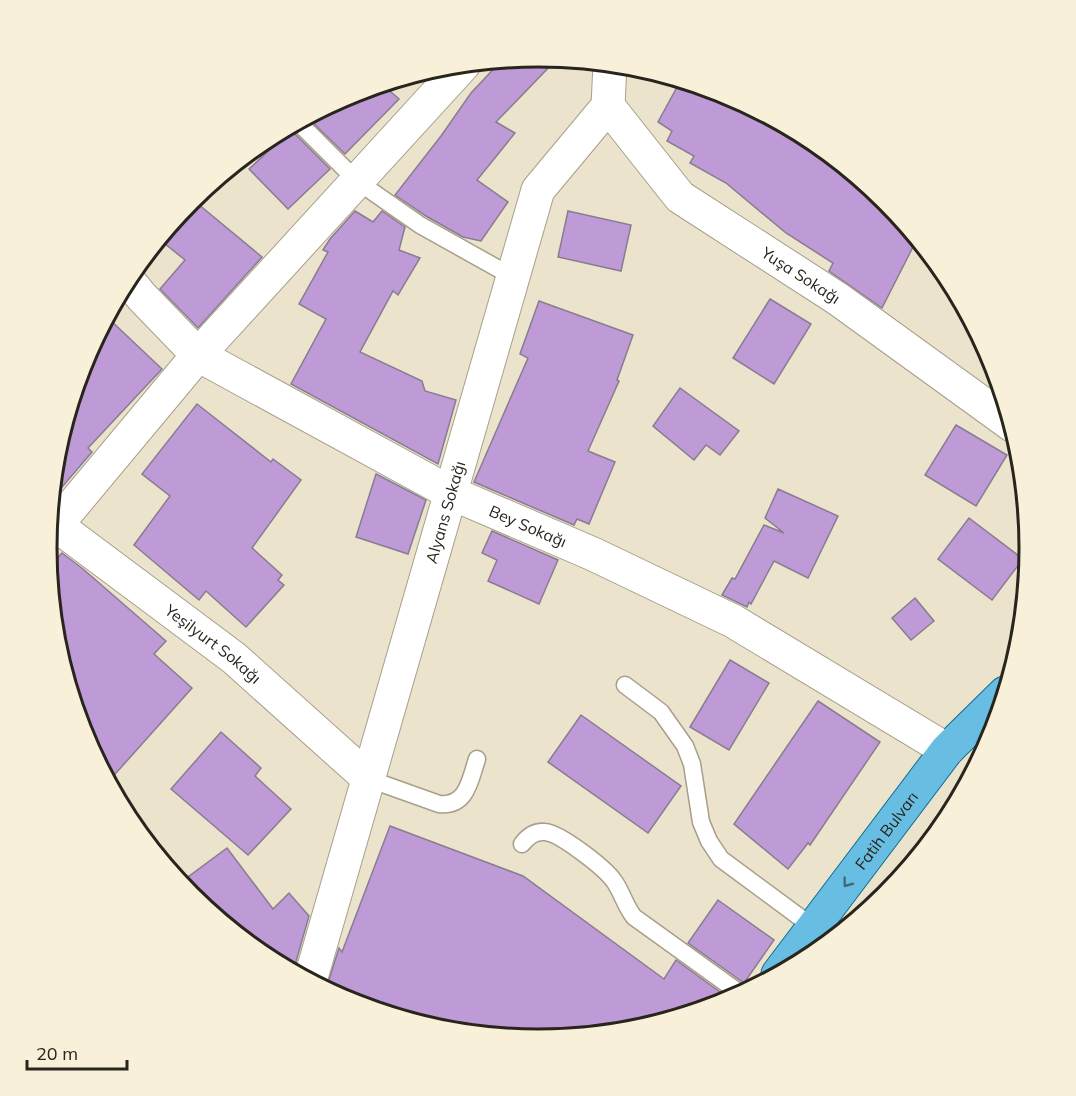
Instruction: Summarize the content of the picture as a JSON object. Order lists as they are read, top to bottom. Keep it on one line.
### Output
{"streets":{"main road":["Fatih Bulvarı"],"street":["Yuşa Sokağı","Alyans Sokağı","Bey Sokağı","Yeşilyurt Sokağı"]},"crossings":[["Yuşa Sokağı","Alyans Sokağı"],["Alyans Sokağı","Bey Sokağı"],["Alyans Sokağı","Yeşilyurt Sokağı"],["Bey Sokağı","Fatih Bulvarı"]],"one_way":["Fatih Bulvarı"],"scale_bar":"20 m"}
